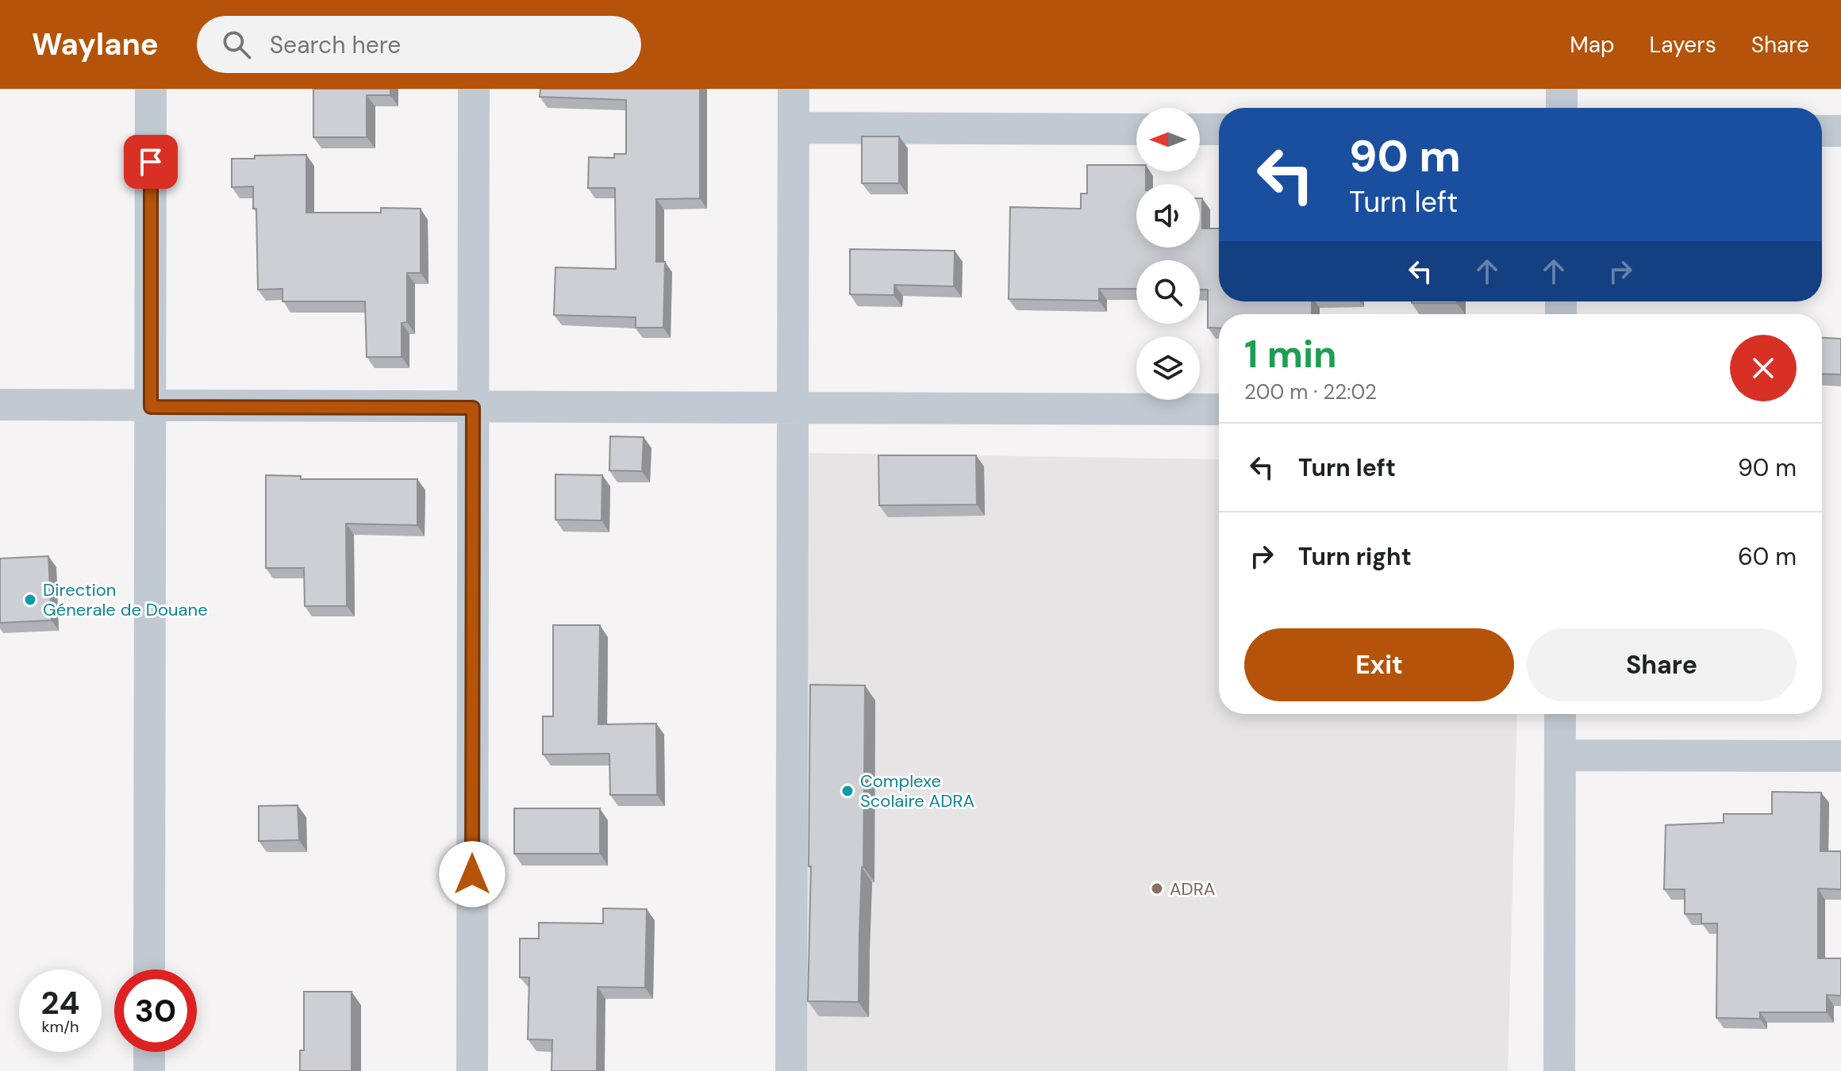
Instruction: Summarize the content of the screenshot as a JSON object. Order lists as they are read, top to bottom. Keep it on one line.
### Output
{"places":["Direction Génerale de Douane","Complexe Scolaire ADRA","ADRA"],"north":"left","page":{"header":"Waylane","search":"Search here","nav":["Map","Layers","Share"],"turn":["90 m","Turn left"],"heading":["1 min","200 m · 22:02"],"list":[{"name":"Turn left","value":"90 m"},{"name":"Turn right","value":"60 m"}],"buttons":["Exit","Share"],"speed":"24 km/h","limit":"30"}}
